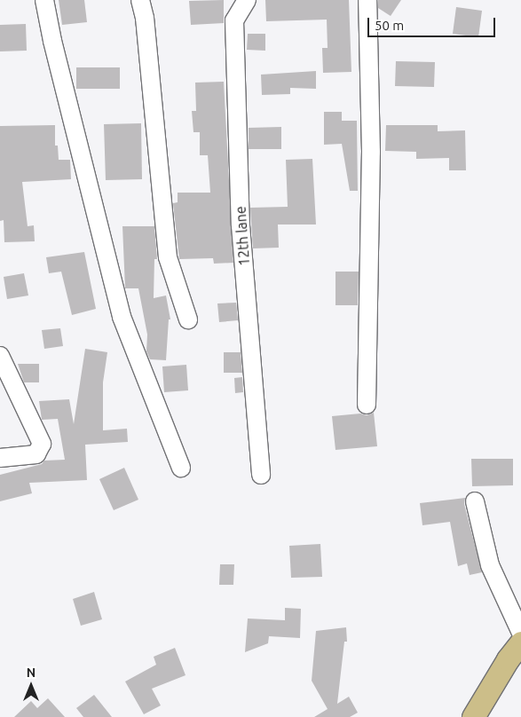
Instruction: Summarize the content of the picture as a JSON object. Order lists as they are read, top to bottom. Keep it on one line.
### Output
{"streets":{"street":["12th lane"]},"scale_bar":"50 m","north":"top"}
